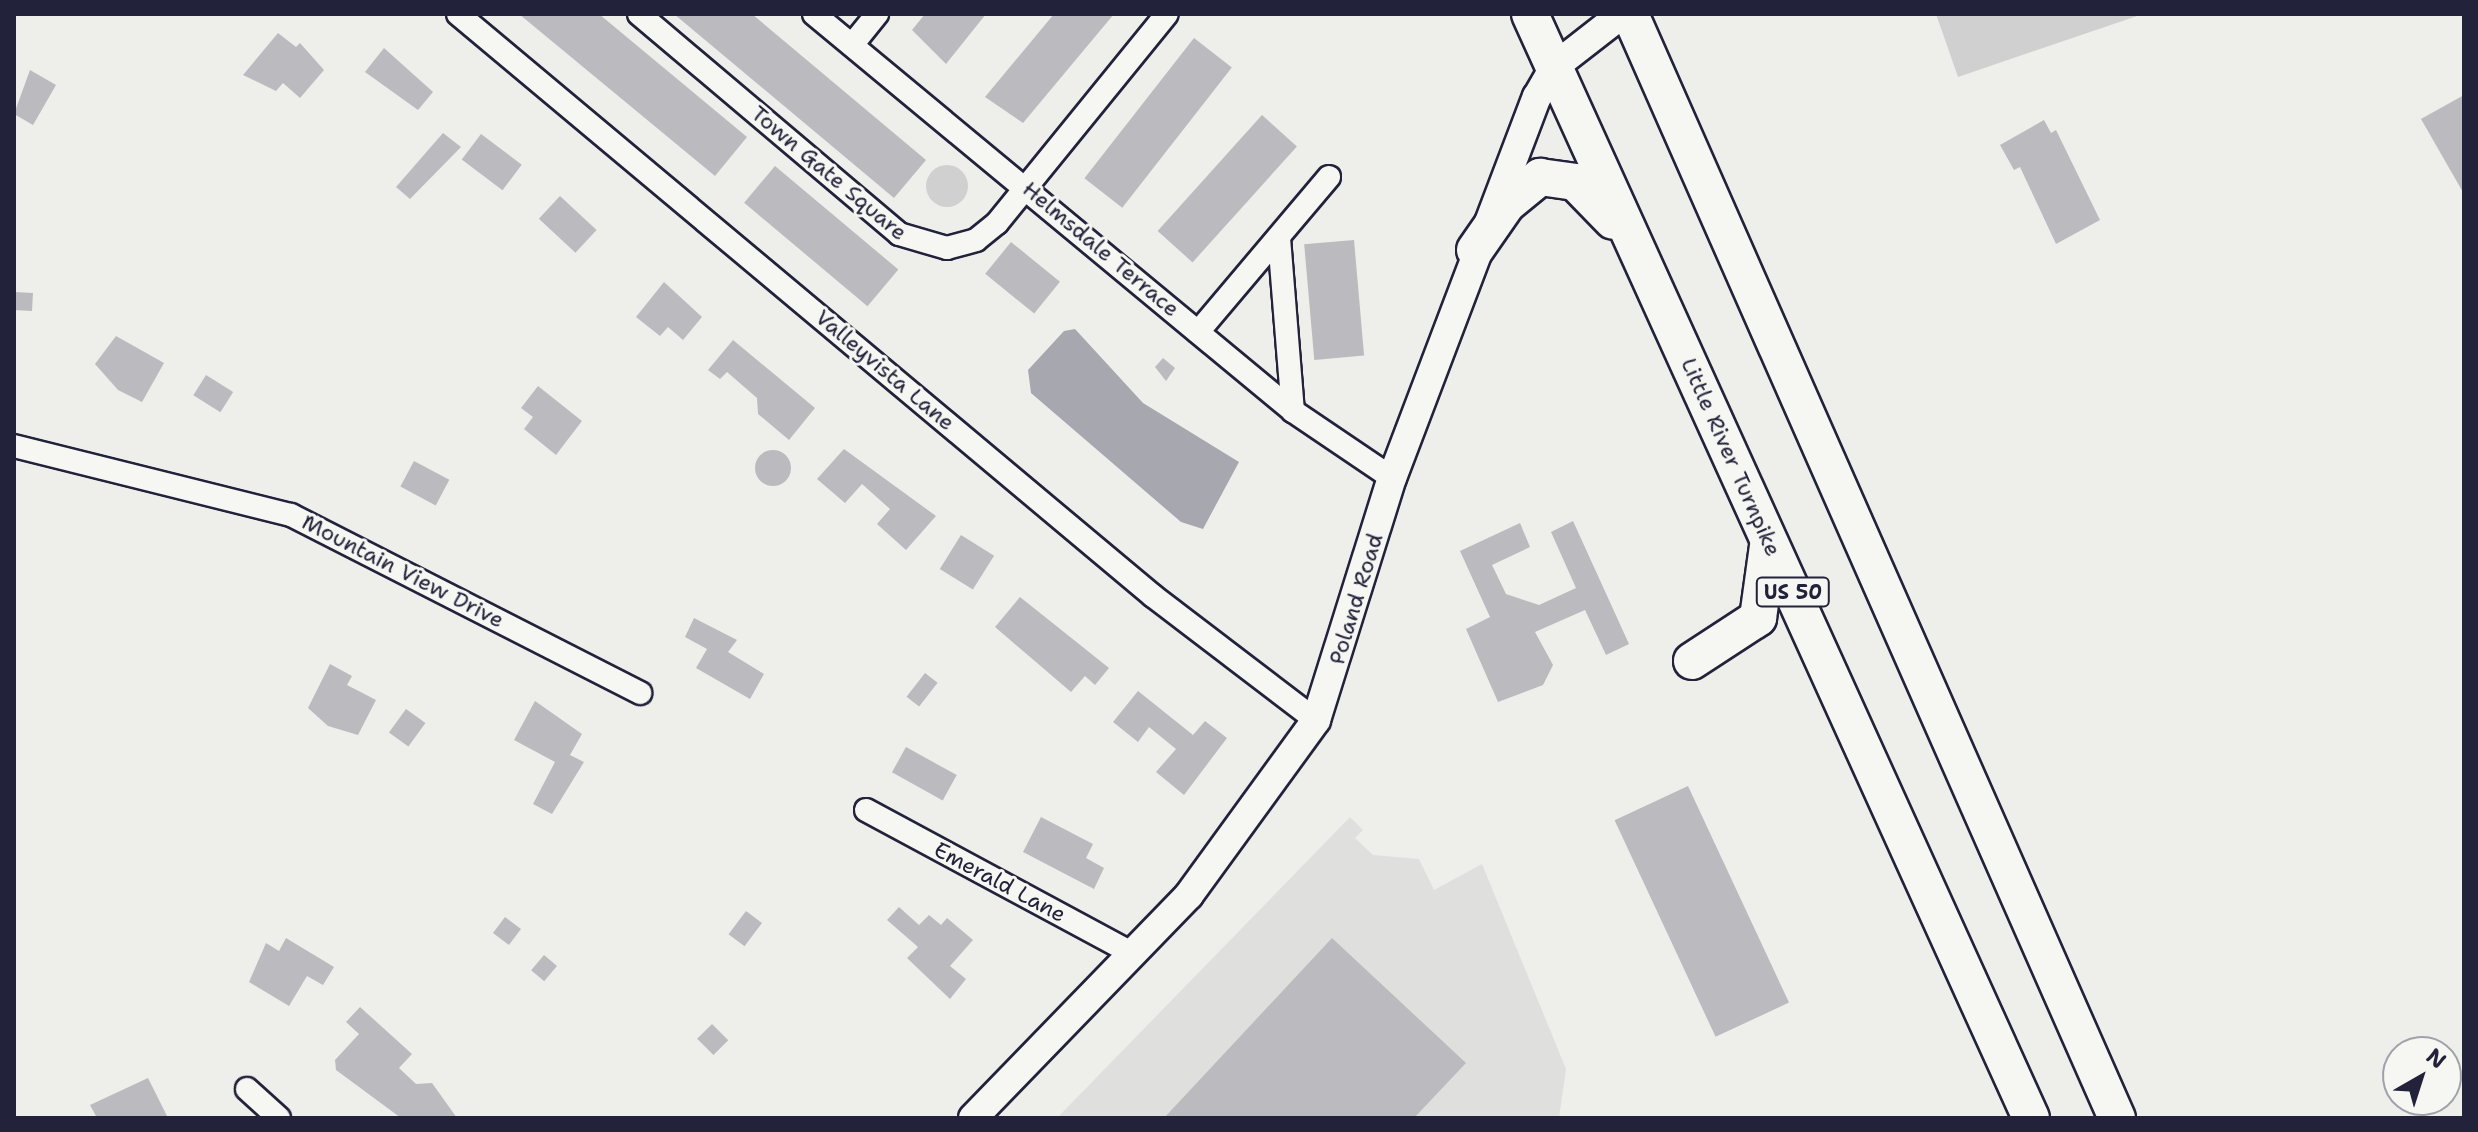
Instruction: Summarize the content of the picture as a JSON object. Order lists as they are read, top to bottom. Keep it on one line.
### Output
{"streets":{"highway":["Little River Turnpike","US 50"],"street":["Town Gate Square","Helmsdale Terrace","Valleyvista Lane","Mountain View Drive","Poland Road","Emerald Lane"]},"crossings":[["Town Gate Square","Helmsdale Terrace"],["Helmsdale Terrace","Poland Road"],["Valleyvista Lane","Poland Road"],["Little River Turnpike","Poland Road"],["Poland Road","Emerald Lane"]],"north":"top right"}
